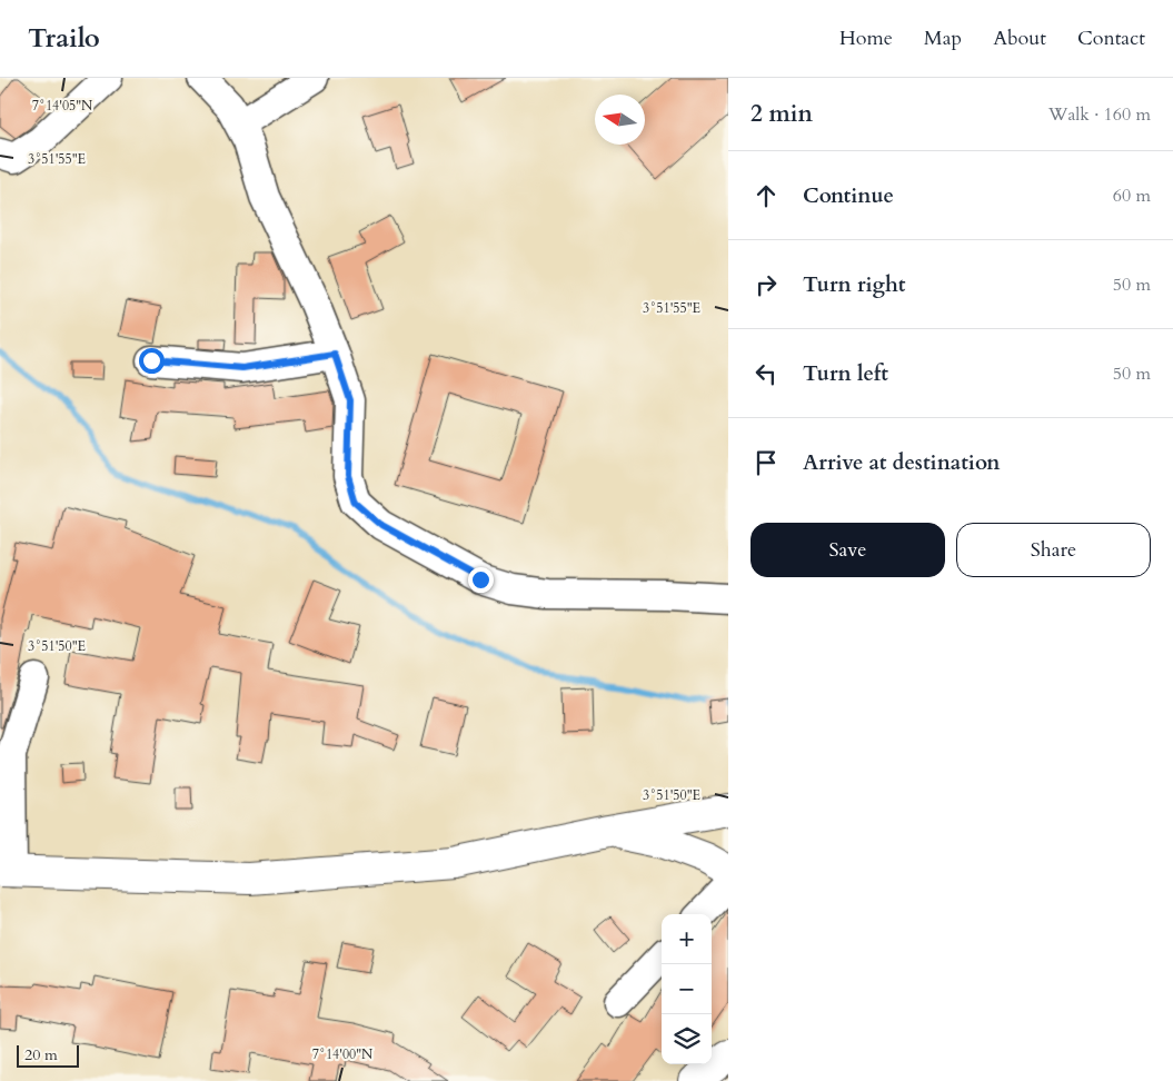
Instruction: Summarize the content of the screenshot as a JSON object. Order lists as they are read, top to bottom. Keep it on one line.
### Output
{"scale_bar":"20 m","north":"left","page":{"header":"Trailo","nav":["Home","Map","About","Contact"],"heading":["2 min","Walk · 160 m"],"list":[["Continue","60 m"],["Turn right","50 m"],["Turn left","50 m"],"Arrive at destination"],"buttons":["Save","Share"],"map_buttons":["+","−"],"scale":"20 m"},"coordinates":["7°14'05\"N","3°51'55\"E","3°51'50\"E","7°14'00\"N"]}
